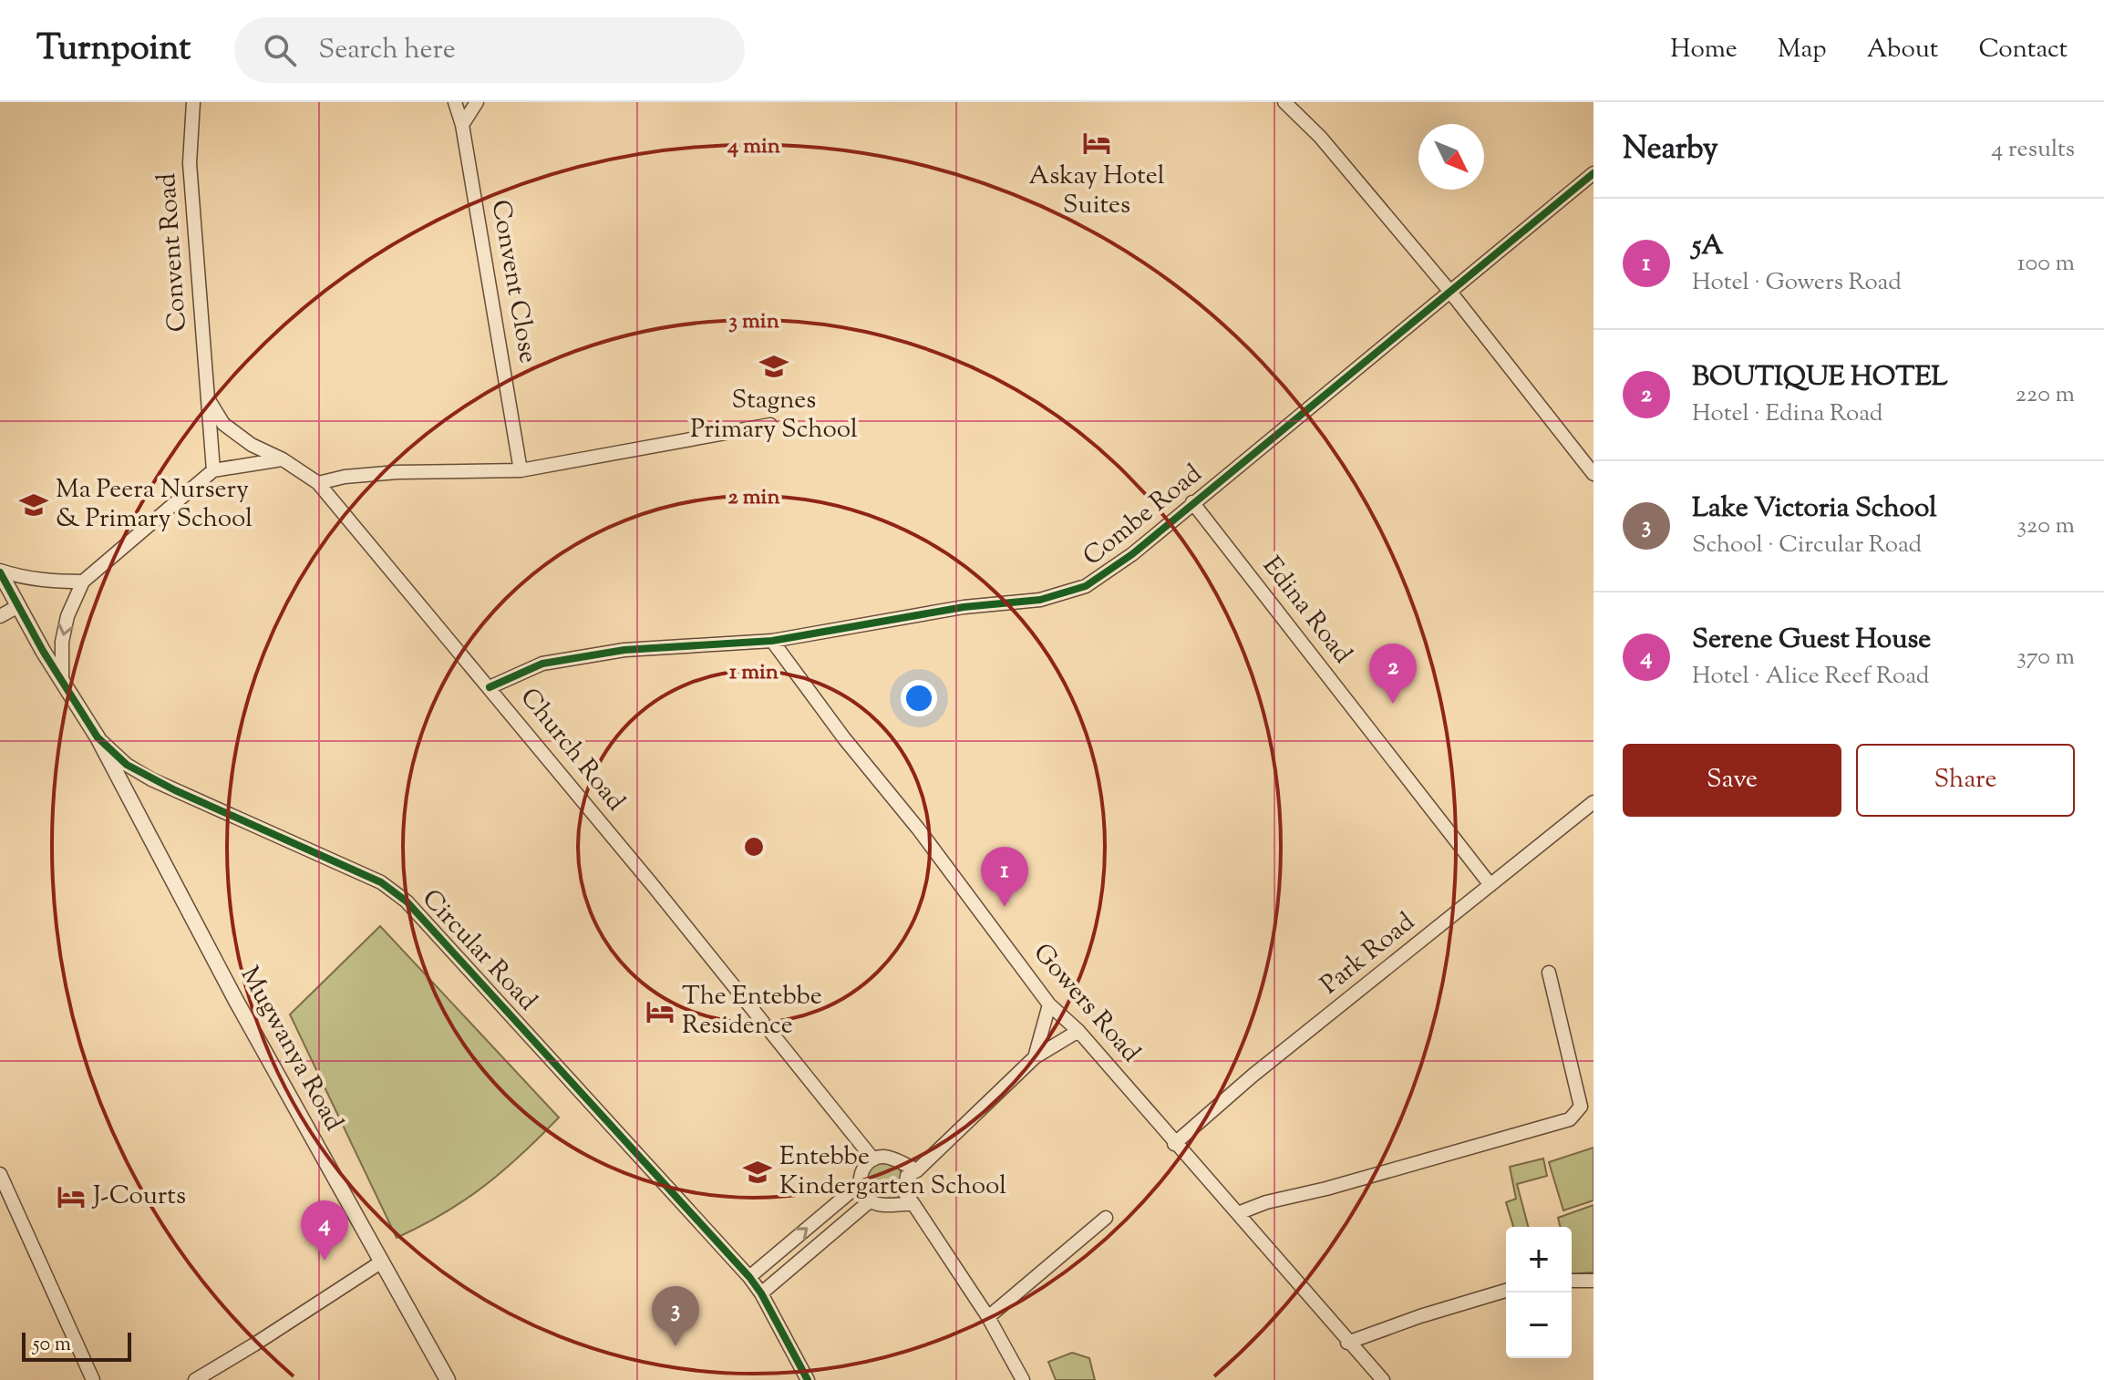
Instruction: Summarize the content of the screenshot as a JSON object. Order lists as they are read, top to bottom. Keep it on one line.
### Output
{"streets":{"street":["Convent Road","Convent Close","Combe Road","Edina Road","Church Road","Circular Road","Park Road","Gowers Road","Mugwanya Road"]},"crossings":[["Convent Road","Church Road"],["Combe Road","Edina Road"],["Combe Road","Church Road"],["Combe Road","Gowers Road"],["Edina Road","Park Road"],["Circular Road","Mugwanya Road"],["Park Road","Gowers Road"]],"places":{"hotel":["Askay Hotel Suites","The Entebbe Residence","J-Courts"],"school or university":["Stagnes Primary School","Ma Peera Nursery & Primary School","Entebbe Kindergarten School"]},"scale_bar":"50 m","north":"bottom right","page":{"header":"Turnpoint","search":"Search here","nav":["Home","Map","About","Contact"],"heading":["Nearby","4 results"],"list":[{"mark":"1","name":"5A","note":"Hotel · Gowers Road","value":"100 m"},{"mark":"2","name":"BOUTIQUE HOTEL","note":"Hotel · Edina Road","value":"220 m"},{"mark":"3","name":"Lake Victoria School","note":"School · Circular Road","value":"320 m"},{"mark":"4","name":"Serene Guest House","note":"Hotel · Alice Reef Road","value":"370 m"}],"pins":["2","1","4","3"],"buttons":["Save","Share"],"map_buttons":["+","−"],"scale":"50 m"},"rings":["4 min","3 min","2 min","1 min"]}
